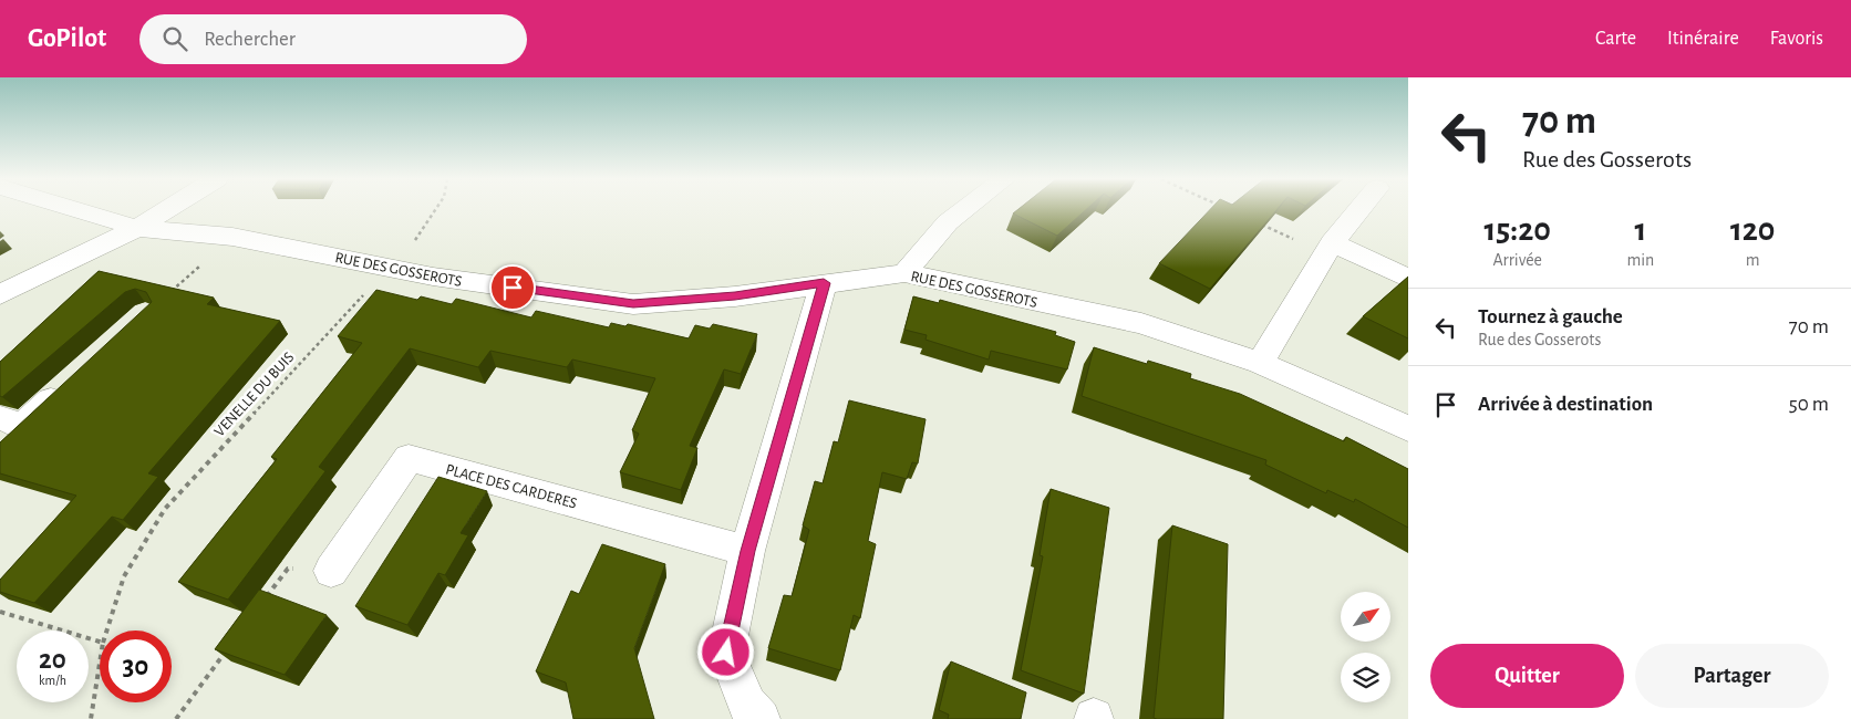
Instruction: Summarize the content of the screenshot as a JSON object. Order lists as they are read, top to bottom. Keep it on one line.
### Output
{"streets":{"street":["RUE DES GOSSEROTS","PLACE DES CARDERES"],"path":["VENELLE DU BUIS"]},"crossings":[["RUE DES GOSSEROTS","VENELLE DU BUIS"]],"north":"top right","page":{"header":"GoPilot","search":"Rechercher","nav":["Carte","Itinéraire","Favoris"],"turn":["70 m","Rue des Gosserots"],"eta":["15:20","Arrivée","1","min","120","m"],"list":[{"name":"Tournez à gauche","note":"Rue des Gosserots","value":"70 m"},{"name":"Arrivée à destination","value":"50 m"}],"speed":"20 km/h","limit":"30","buttons":["Quitter","Partager"]}}
